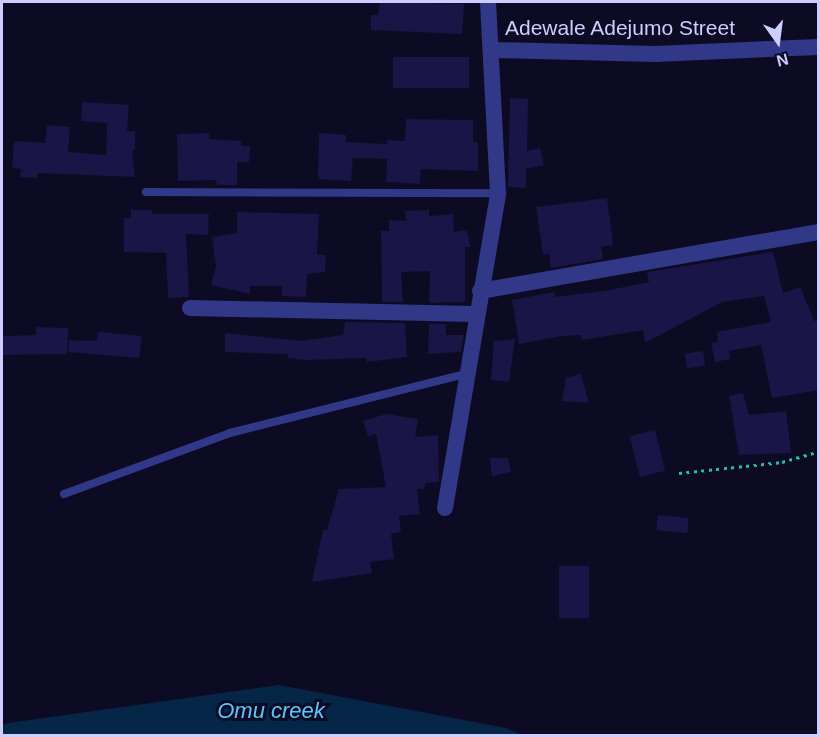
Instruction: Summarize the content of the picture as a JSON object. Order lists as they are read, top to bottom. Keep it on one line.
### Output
{"streets":{"street":["Adewale Adejumo Street"]},"water":["Omu creek"],"north":"bottom"}
